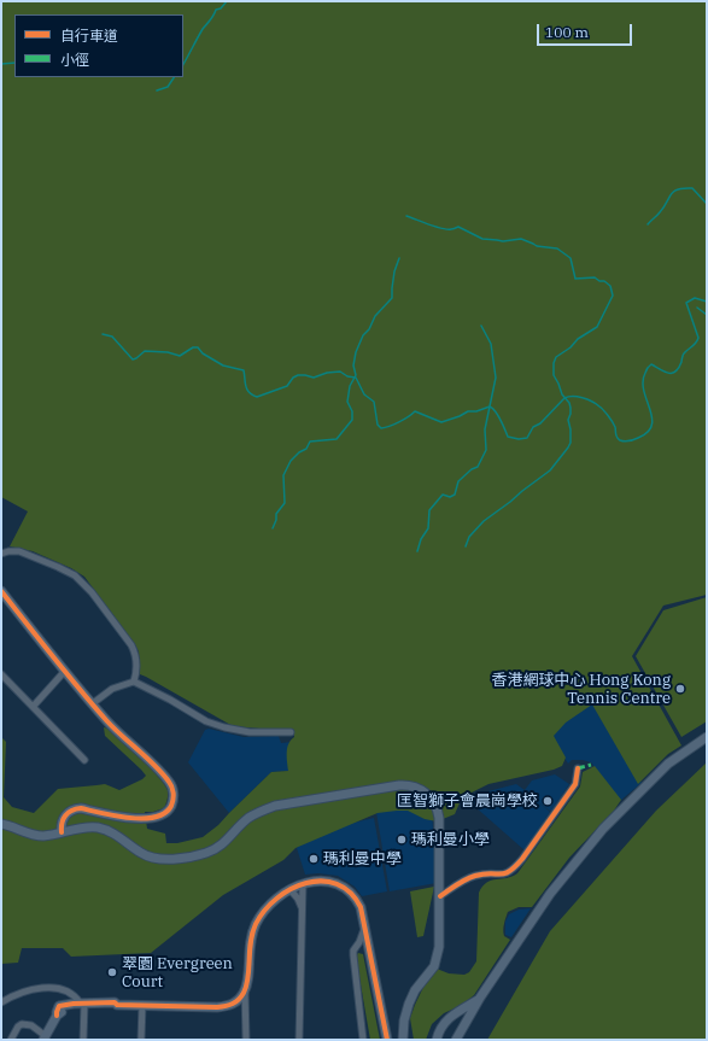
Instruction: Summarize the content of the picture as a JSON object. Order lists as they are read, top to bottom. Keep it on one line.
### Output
{"places":["香港網球中心 Hong Kong Tennis Centre","匡智獅子會晨崗學校","瑪利曼小學","瑪利曼中學","翠園 Evergreen Court"],"legend":["自行車道","小徑"],"scale_bar":"100 m"}
